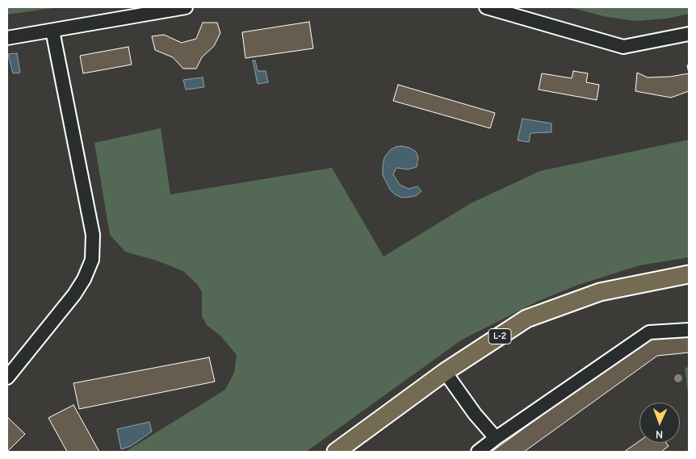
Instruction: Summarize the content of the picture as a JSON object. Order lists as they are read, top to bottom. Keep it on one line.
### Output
{"streets":{"main road":["L-2"]},"north":"bottom"}
